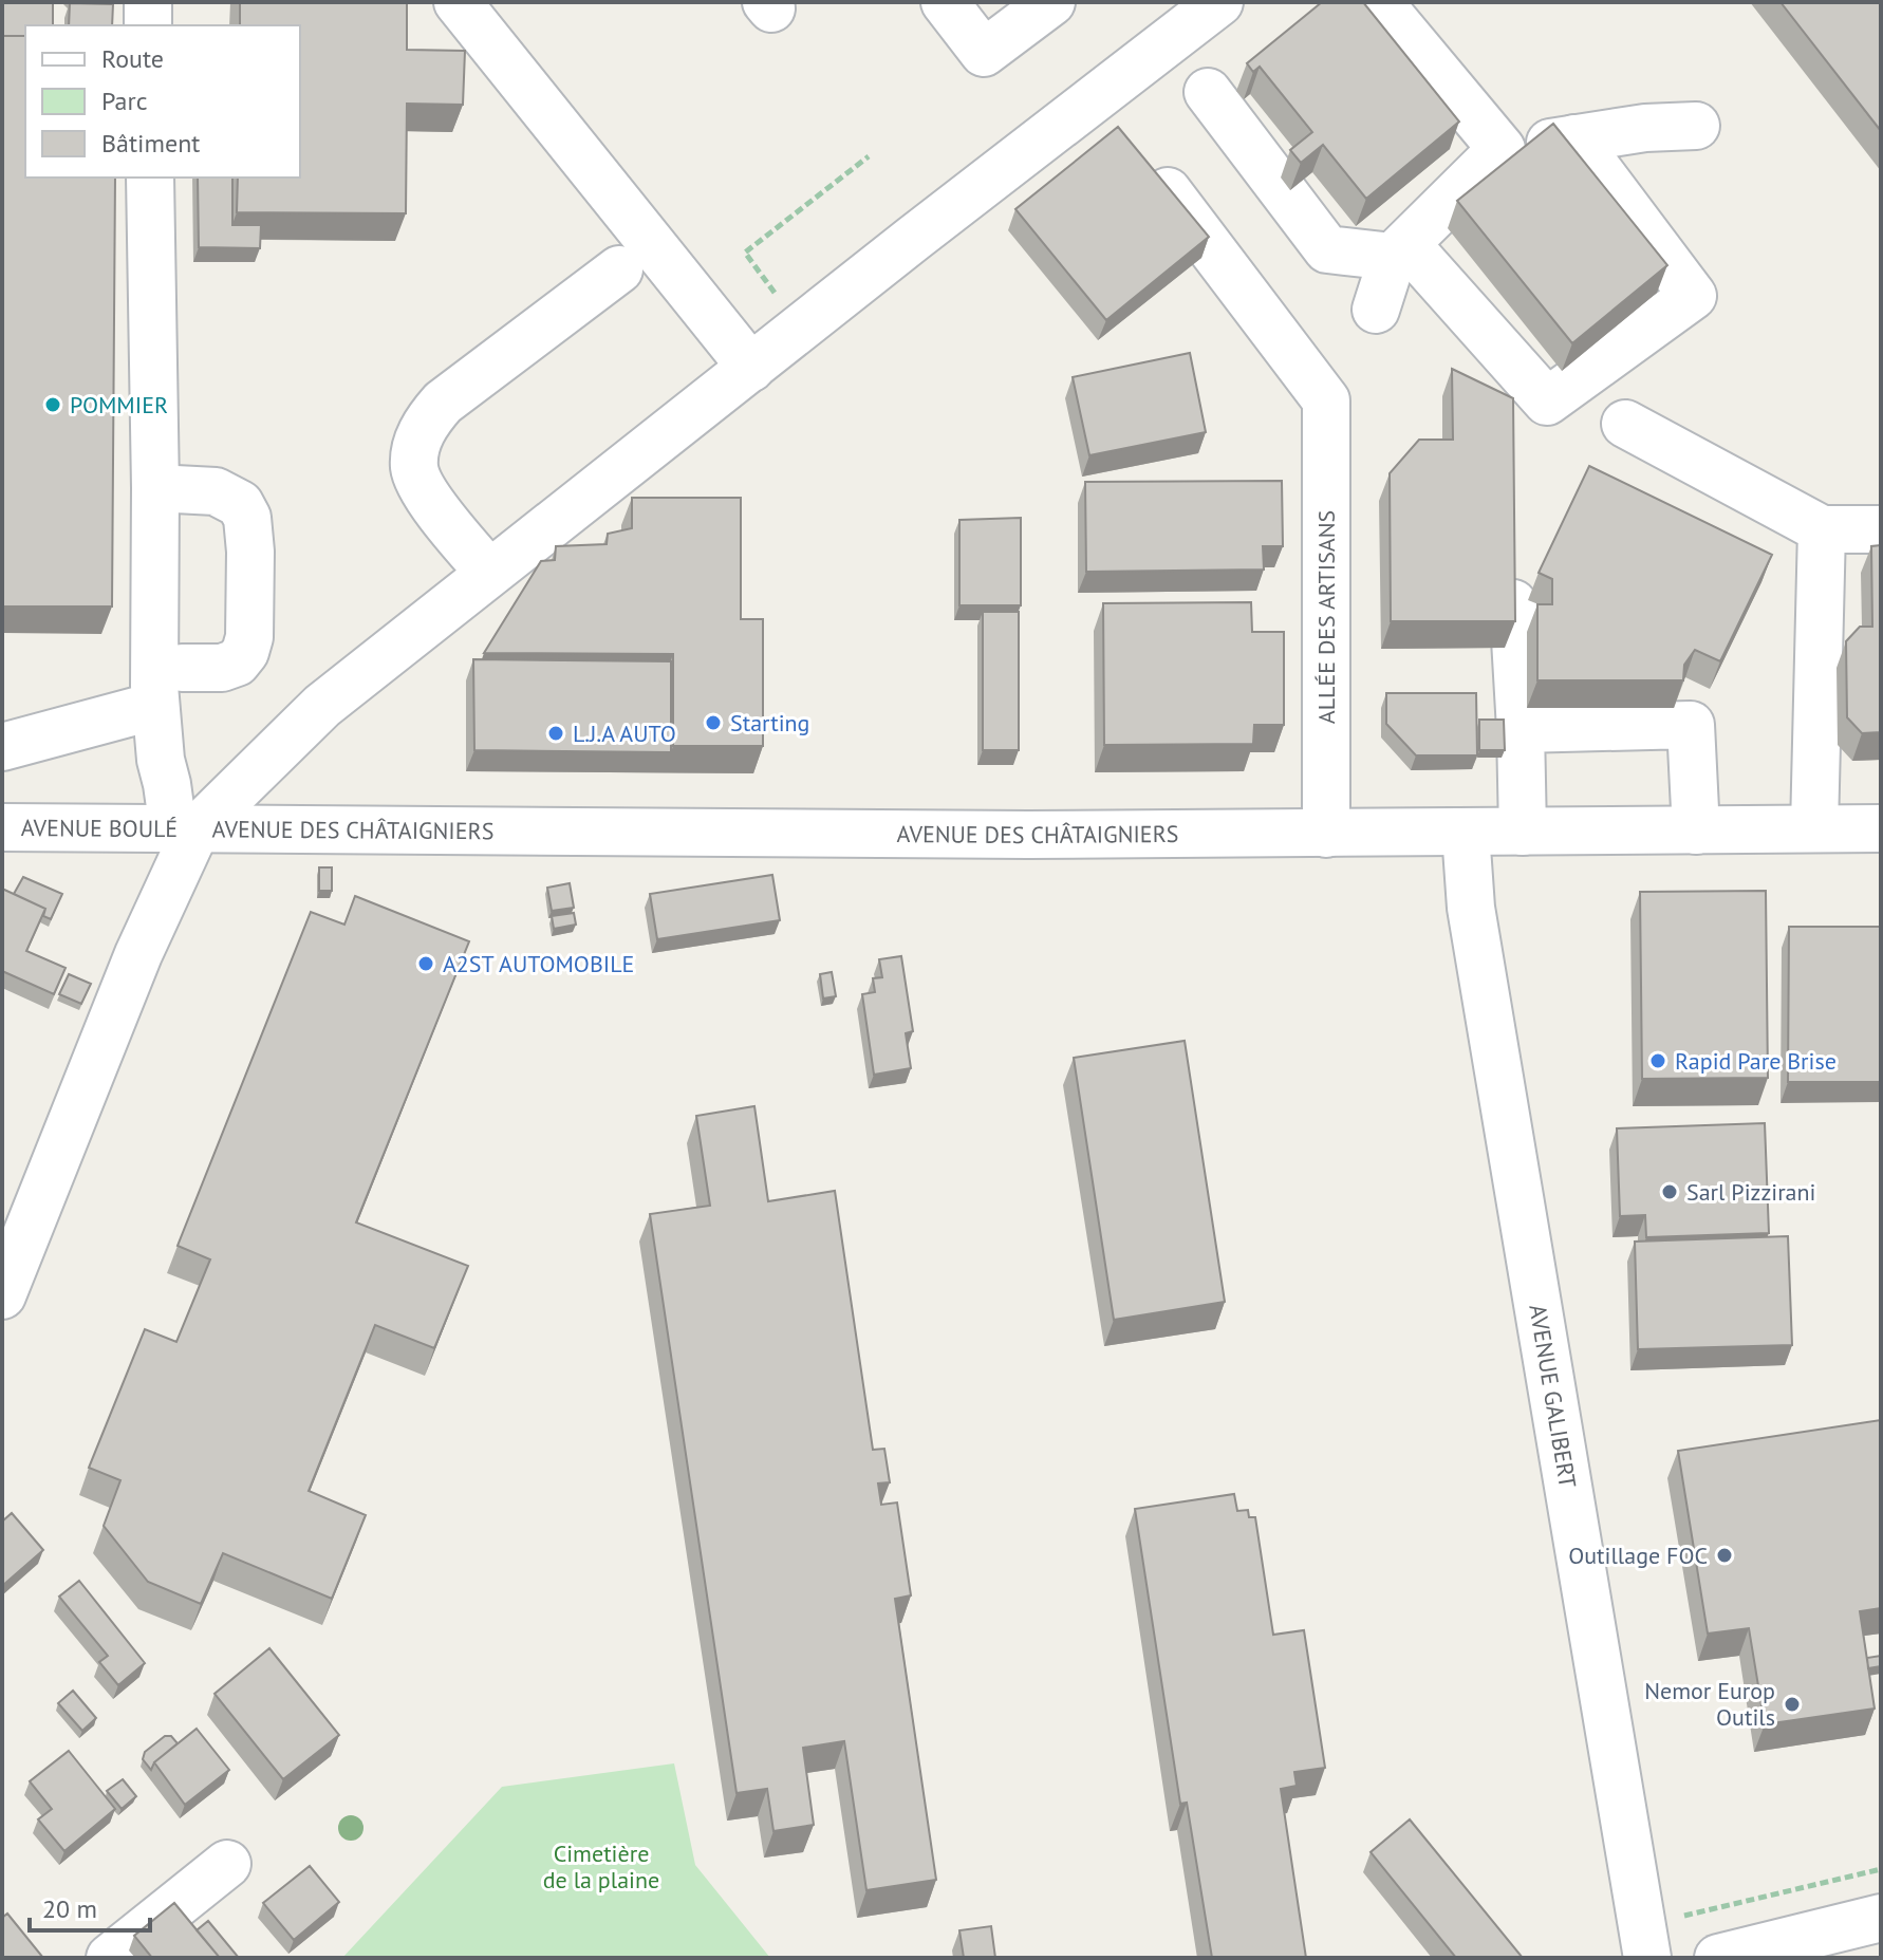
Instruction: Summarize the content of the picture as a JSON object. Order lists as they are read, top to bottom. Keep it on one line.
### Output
{"streets":{"street":["ALLÉE DES ARTISANS","AVENUE BOULÉ","AVENUE DES CHÂTAIGNIERS","AVENUE GALIBERT"]},"crossings":[["ALLÉE DES ARTISANS","AVENUE DES CHÂTAIGNIERS"],["AVENUE BOULÉ","AVENUE DES CHÂTAIGNIERS"],["AVENUE DES CHÂTAIGNIERS","AVENUE GALIBERT"]],"parks":["Cimetière de la plaine"],"places":["POMMIER","Starting","L.J.A AUTO","A2ST AUTOMOBILE","Rapid Pare Brise","Sarl Pizzirani","Outillage FOC","Nemor Europ Outils"],"legend":["Route","Parc","Bâtiment"],"scale_bar":"20 m"}
